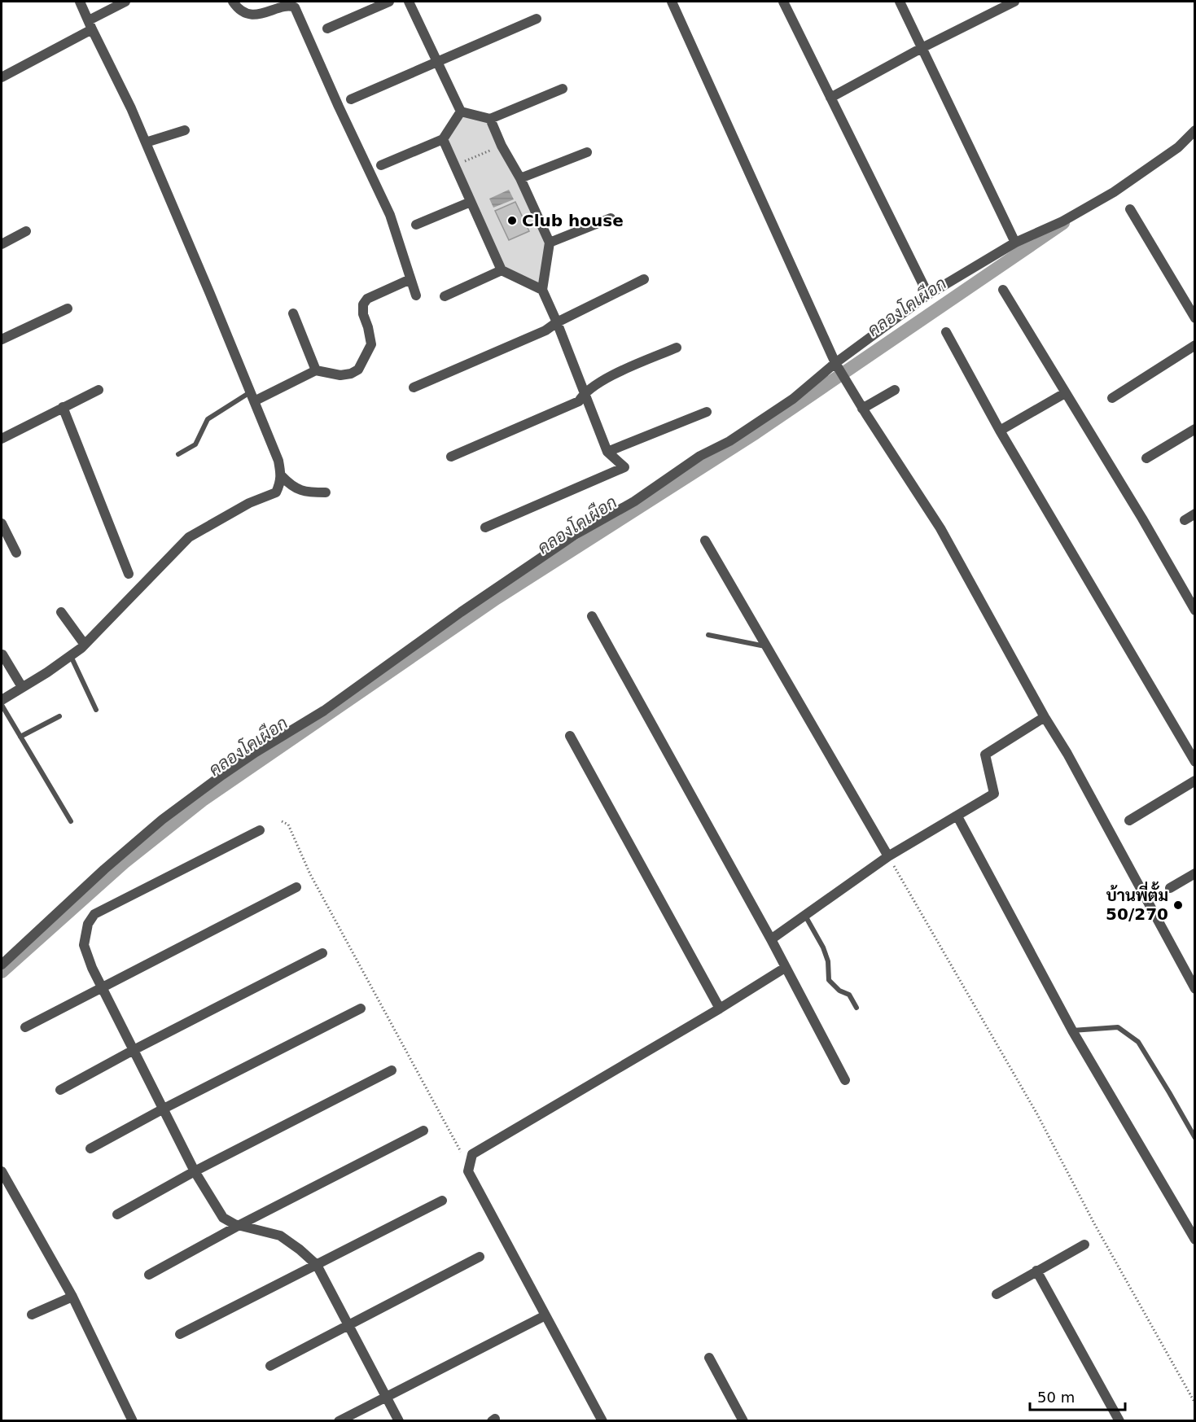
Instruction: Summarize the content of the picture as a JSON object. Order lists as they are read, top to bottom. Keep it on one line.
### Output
{"water":["คลองโคเผือก"],"places":["Club house","บ้านพี่ตั้ม 50/270"],"scale_bar":"50 m"}
